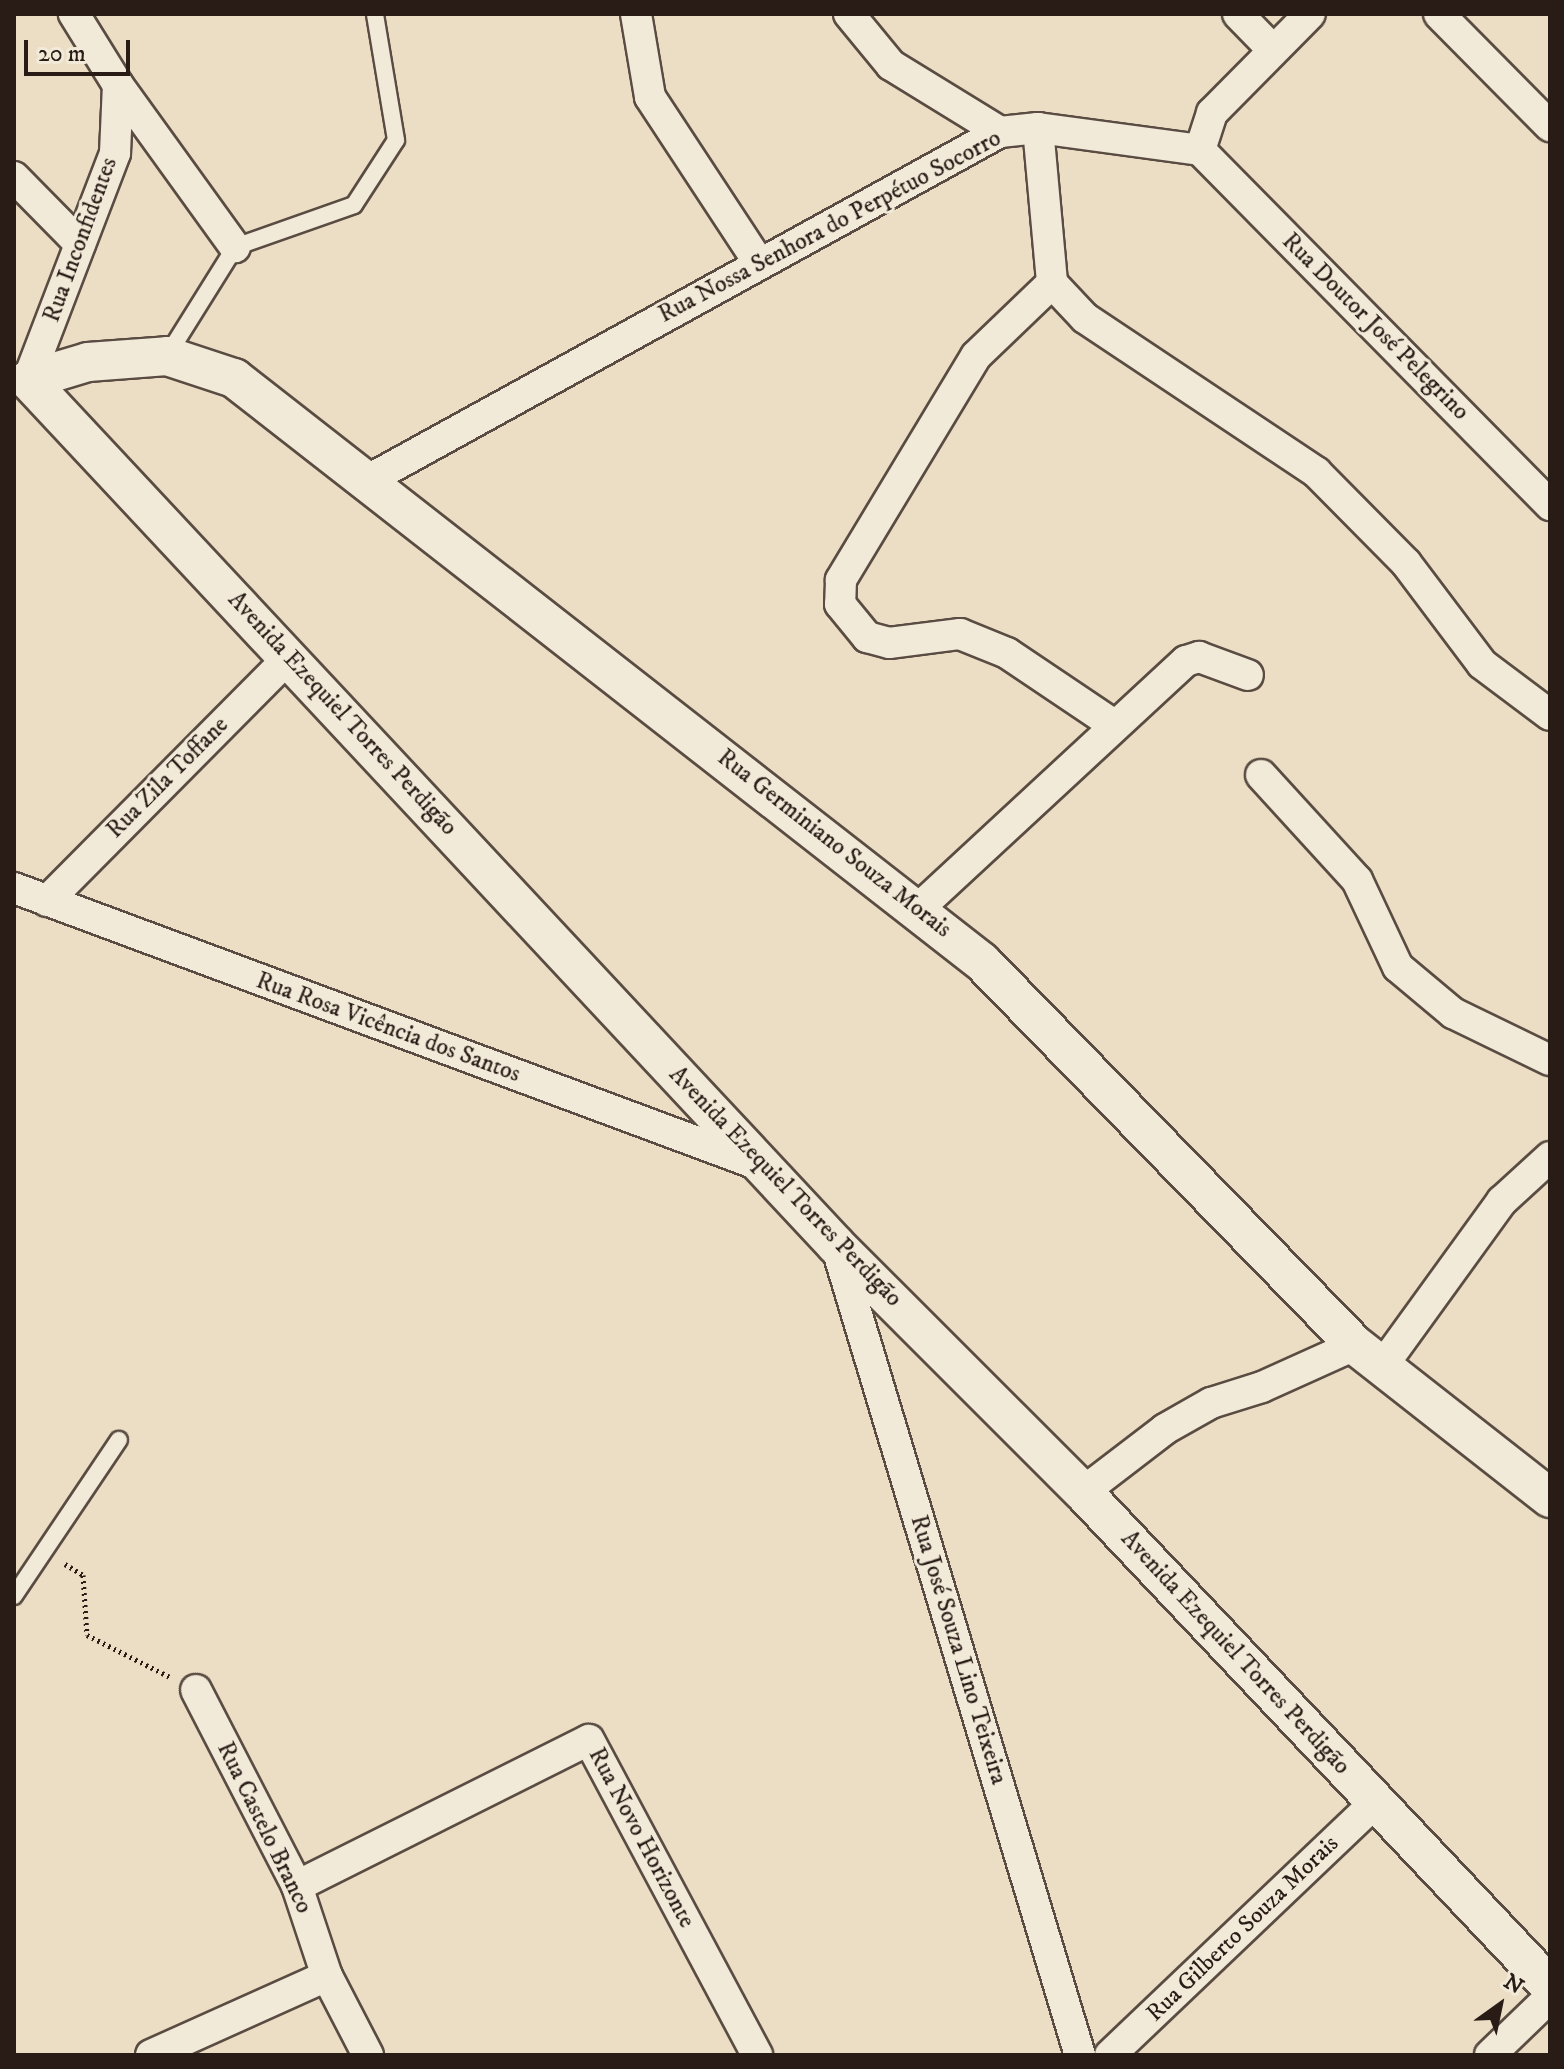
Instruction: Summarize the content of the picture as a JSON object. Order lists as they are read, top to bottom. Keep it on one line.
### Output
{"streets":{"street":["Rua Nossa Senhora do Perpétuo Socorro","Rua Inconfidentes","Rua Doutor José Pelegrino","Avenida Ezequiel Torres Perdigão","Rua Zila Toffane","Rua Germiniano Souza Morais","Rua Rosa Vicência dos Santos","Rua José Souza Lino Teixeira","Rua Castelo Branco","Rua Novo Horizonte","Rua Gilberto Souza Morais"]},"crossings":[["Rua Nossa Senhora do Perpétuo Socorro","Rua Doutor José Pelegrino"],["Rua Nossa Senhora do Perpétuo Socorro","Rua Germiniano Souza Morais"],["Rua Inconfidentes","Avenida Ezequiel Torres Perdigão"],["Rua Inconfidentes","Rua Germiniano Souza Morais"],["Avenida Ezequiel Torres Perdigão","Rua Zila Toffane"],["Avenida Ezequiel Torres Perdigão","Rua Germiniano Souza Morais"],["Avenida Ezequiel Torres Perdigão","Rua Rosa Vicência dos Santos"],["Avenida Ezequiel Torres Perdigão","Rua José Souza Lino Teixeira"],["Avenida Ezequiel Torres Perdigão","Rua Gilberto Souza Morais"],["Rua Zila Toffane","Rua Rosa Vicência dos Santos"],["Rua Castelo Branco","Rua Novo Horizonte"]],"scale_bar":"20 m","north":"top right"}
